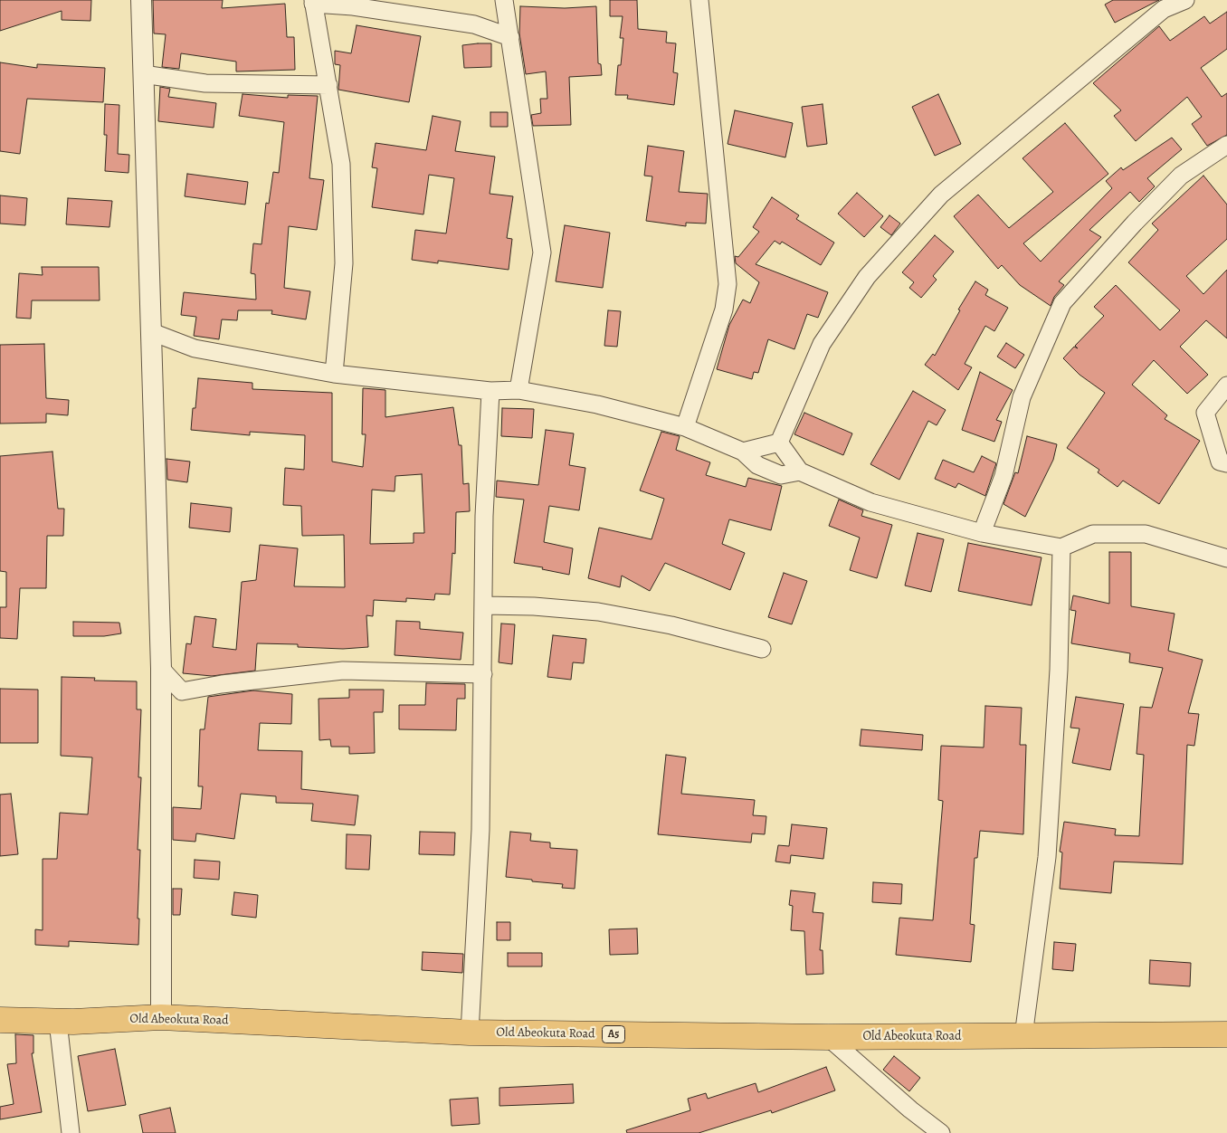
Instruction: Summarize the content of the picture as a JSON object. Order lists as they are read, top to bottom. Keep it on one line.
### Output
{"streets":{"highway":["Old Abeokuta Road","A5"]}}
